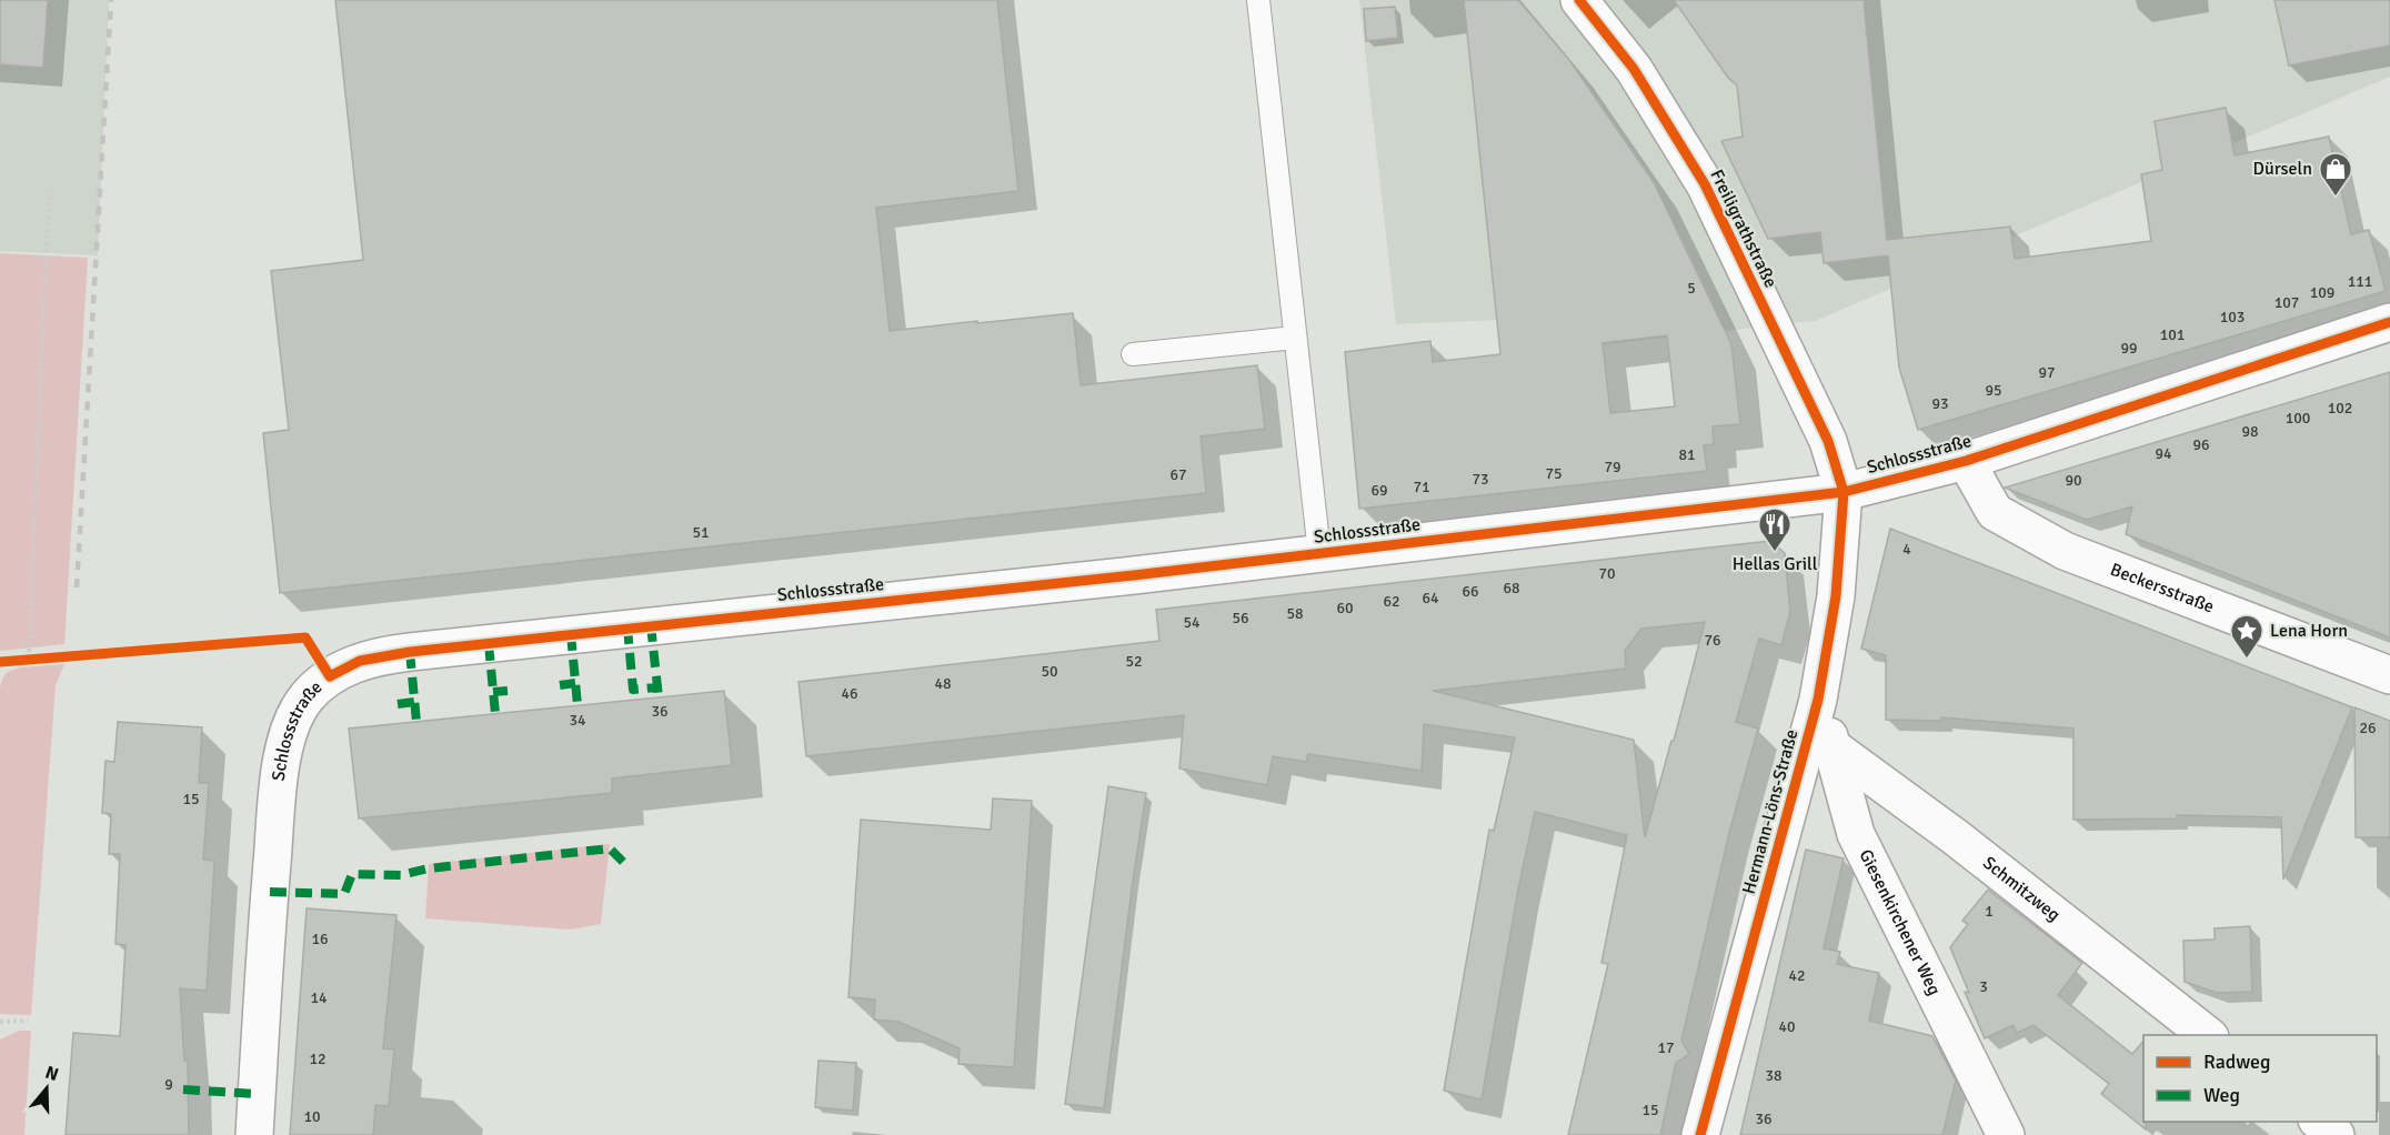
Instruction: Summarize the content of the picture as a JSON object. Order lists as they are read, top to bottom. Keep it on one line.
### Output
{"streets":{"street":["Freiligrathstraße","Schlossstraße","Beckersstraße","Hermann-Löns-Straße","Schmitzweg","Giesenkirchener Weg"]},"crossings":[["Freiligrathstraße","Schlossstraße"],["Freiligrathstraße","Hermann-Löns-Straße"],["Schlossstraße","Beckersstraße"],["Schlossstraße","Hermann-Löns-Straße"],["Hermann-Löns-Straße","Giesenkirchener Weg"],["Schmitzweg","Giesenkirchener Weg"]],"places":{"shop":["Dürseln"],"restaurant":["Hellas Grill"],"place":["Lena Horn"]},"house_numbers":["111","5","109","107","103","101","99","97","95","93","102","100","98","96","94","81","79","75","67","73","90","71","69","51","4","70","68","66","64","62","60","58","56","54","76","52","50","48","46","36","34","26","15","1","16","42","3","14","40","17","12","38","9","15","10","36"],"legend":["Radweg","Weg"],"north":"top"}
